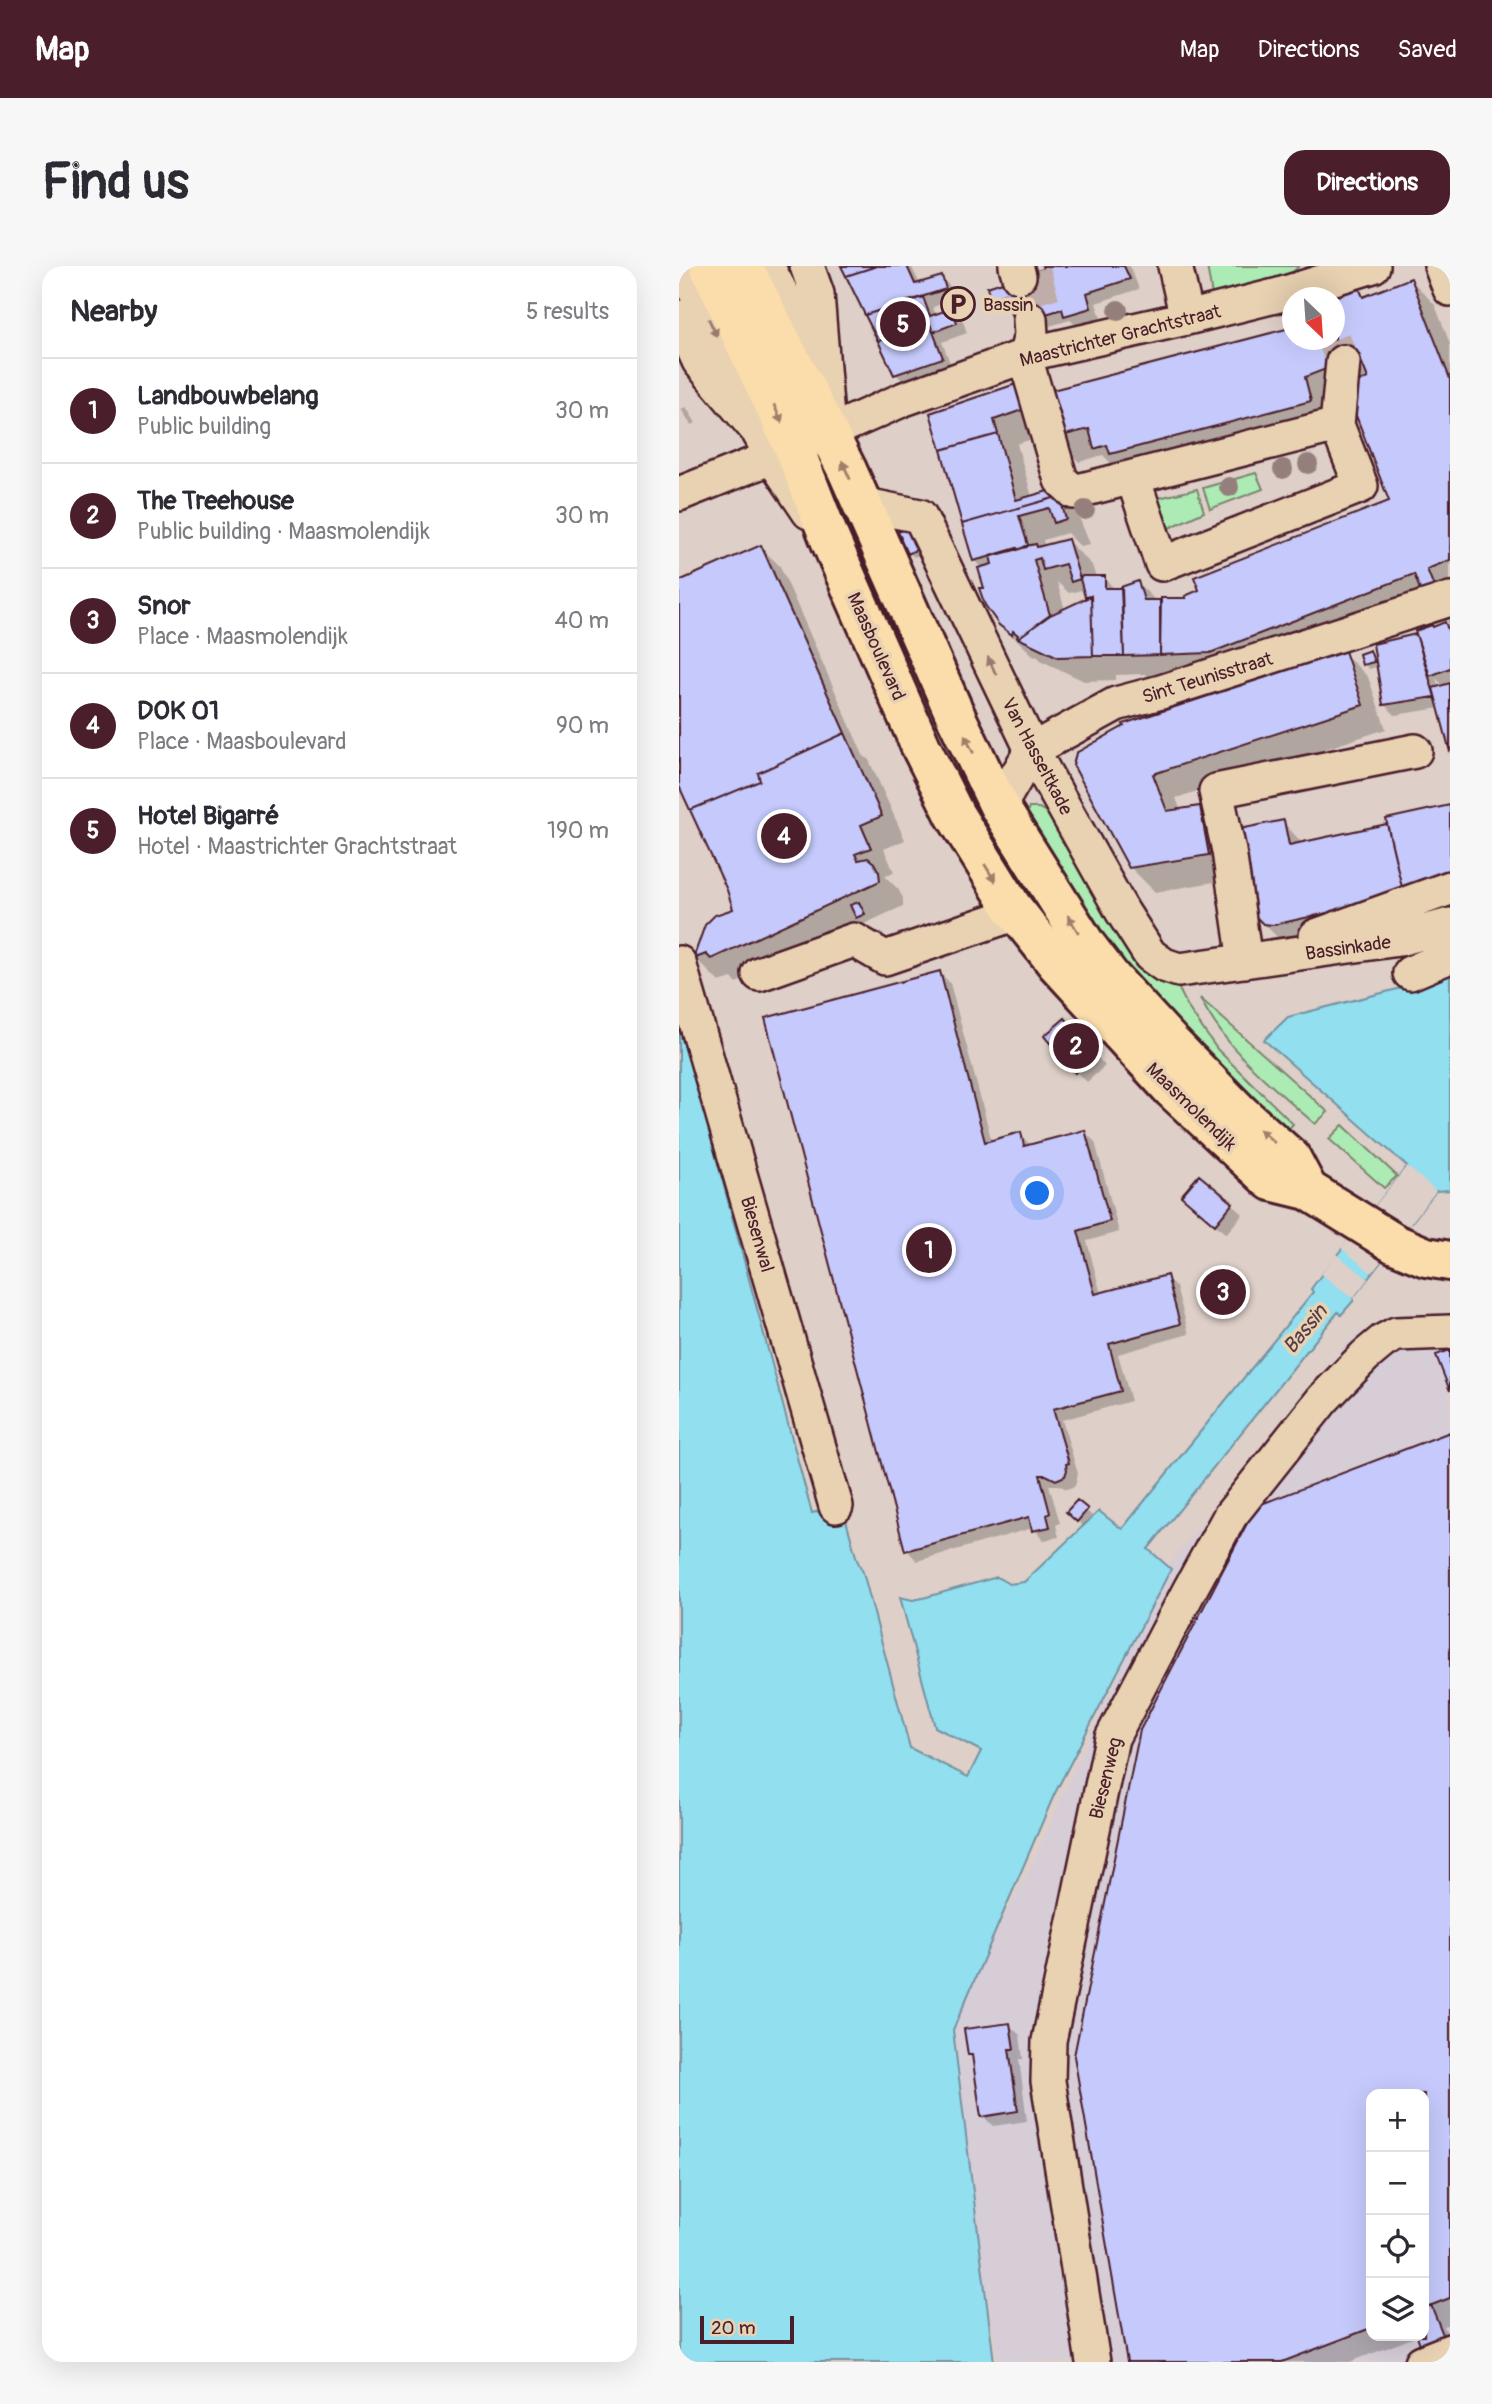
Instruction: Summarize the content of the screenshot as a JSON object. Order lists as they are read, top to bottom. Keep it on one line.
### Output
{"streets":{"main road":["Maasboulevard","Maasmolendijk"],"street":["Maastrichter Grachtstraat","Sint Teunisstraat","Van Hasseltkade","Bassinkade","Biesenwal","Biesenweg"]},"crossings":[["Maastrichter Grachtstraat","Maasboulevard"],["Maasboulevard","Maasmolendijk"],["Sint Teunisstraat","Van Hasseltkade"],["Van Hasseltkade","Bassinkade"]],"one_way":["Van Hasseltkade"],"water":["Bassin"],"places":{"parking":["Bassin"]},"scale_bar":"20 m","north":"bottom right","page":{"header":"Map","nav":["Map","Directions","Saved"],"buttons":"Directions","title":"Find us","heading":["Nearby","5 results"],"pins":["5","4","2","1","3"],"list":[{"mark":"1","name":"Landbouwbelang","note":"Public building","value":"30 m"},{"mark":"2","name":"The Treehouse","note":"Public building · Maasmolendijk","value":"30 m"},{"mark":"3","name":"Snor","note":"Place · Maasmolendijk","value":"40 m"},{"mark":"4","name":"DOK 01","note":"Place · Maasboulevard","value":"90 m"},{"mark":"5","name":"Hotel Bigarré","note":"Hotel · Maastrichter Grachtstraat","value":"190 m"}],"map_buttons":["+","−"],"scale":"20 m"}}
